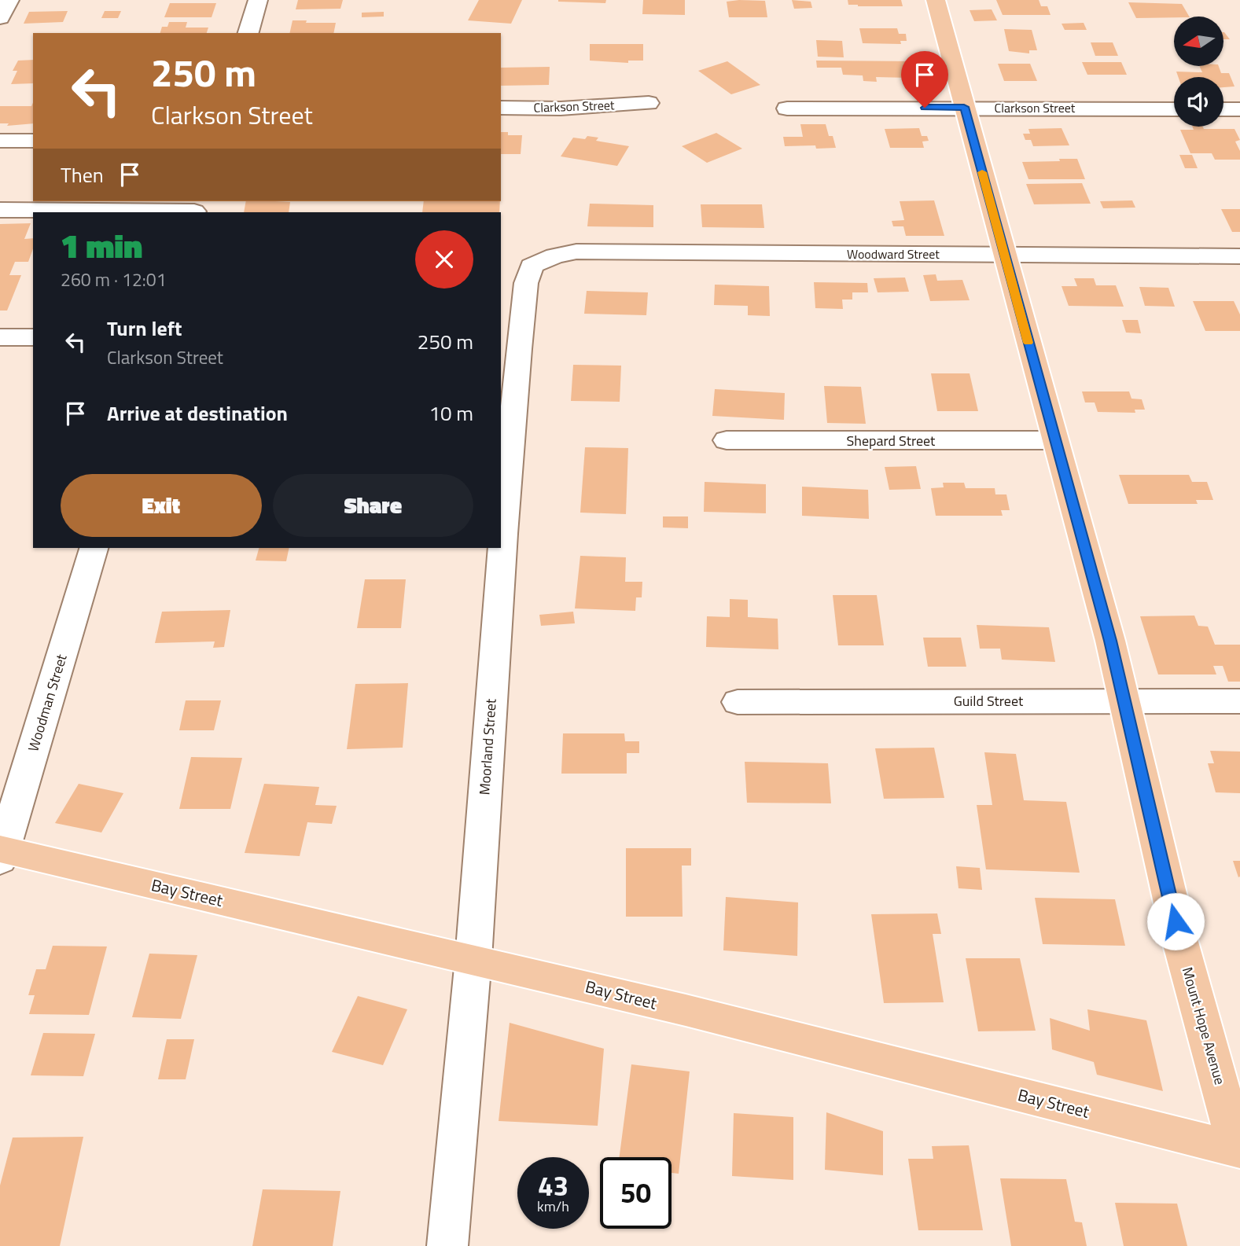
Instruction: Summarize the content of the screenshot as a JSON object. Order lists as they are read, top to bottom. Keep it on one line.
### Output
{"streets":{"main road":["Bay Street","Mount Hope Avenue"],"street":["Clarkson Street","Woodward Street","Shepard Street","Guild Street","Woodman Street","Moorland Street"]},"crossings":[["Clarkson Street","Mount Hope Avenue"],["Woodward Street","Moorland Street"],["Woodward Street","Mount Hope Avenue"],["Shepard Street","Mount Hope Avenue"],["Guild Street","Mount Hope Avenue"],["Woodman Street","Bay Street"],["Moorland Street","Bay Street"],["Bay Street","Mount Hope Avenue"]],"north":"left","page":{"turn":["250 m","Clarkson Street"],"then":"Then","heading":["1 min","260 m · 12:01"],"list":[{"name":"Turn left","note":"Clarkson Street","value":"250 m"},{"name":"Arrive at destination","value":"10 m"}],"buttons":["Exit","Share"],"speed":"43 km/h","limit":"50"}}
